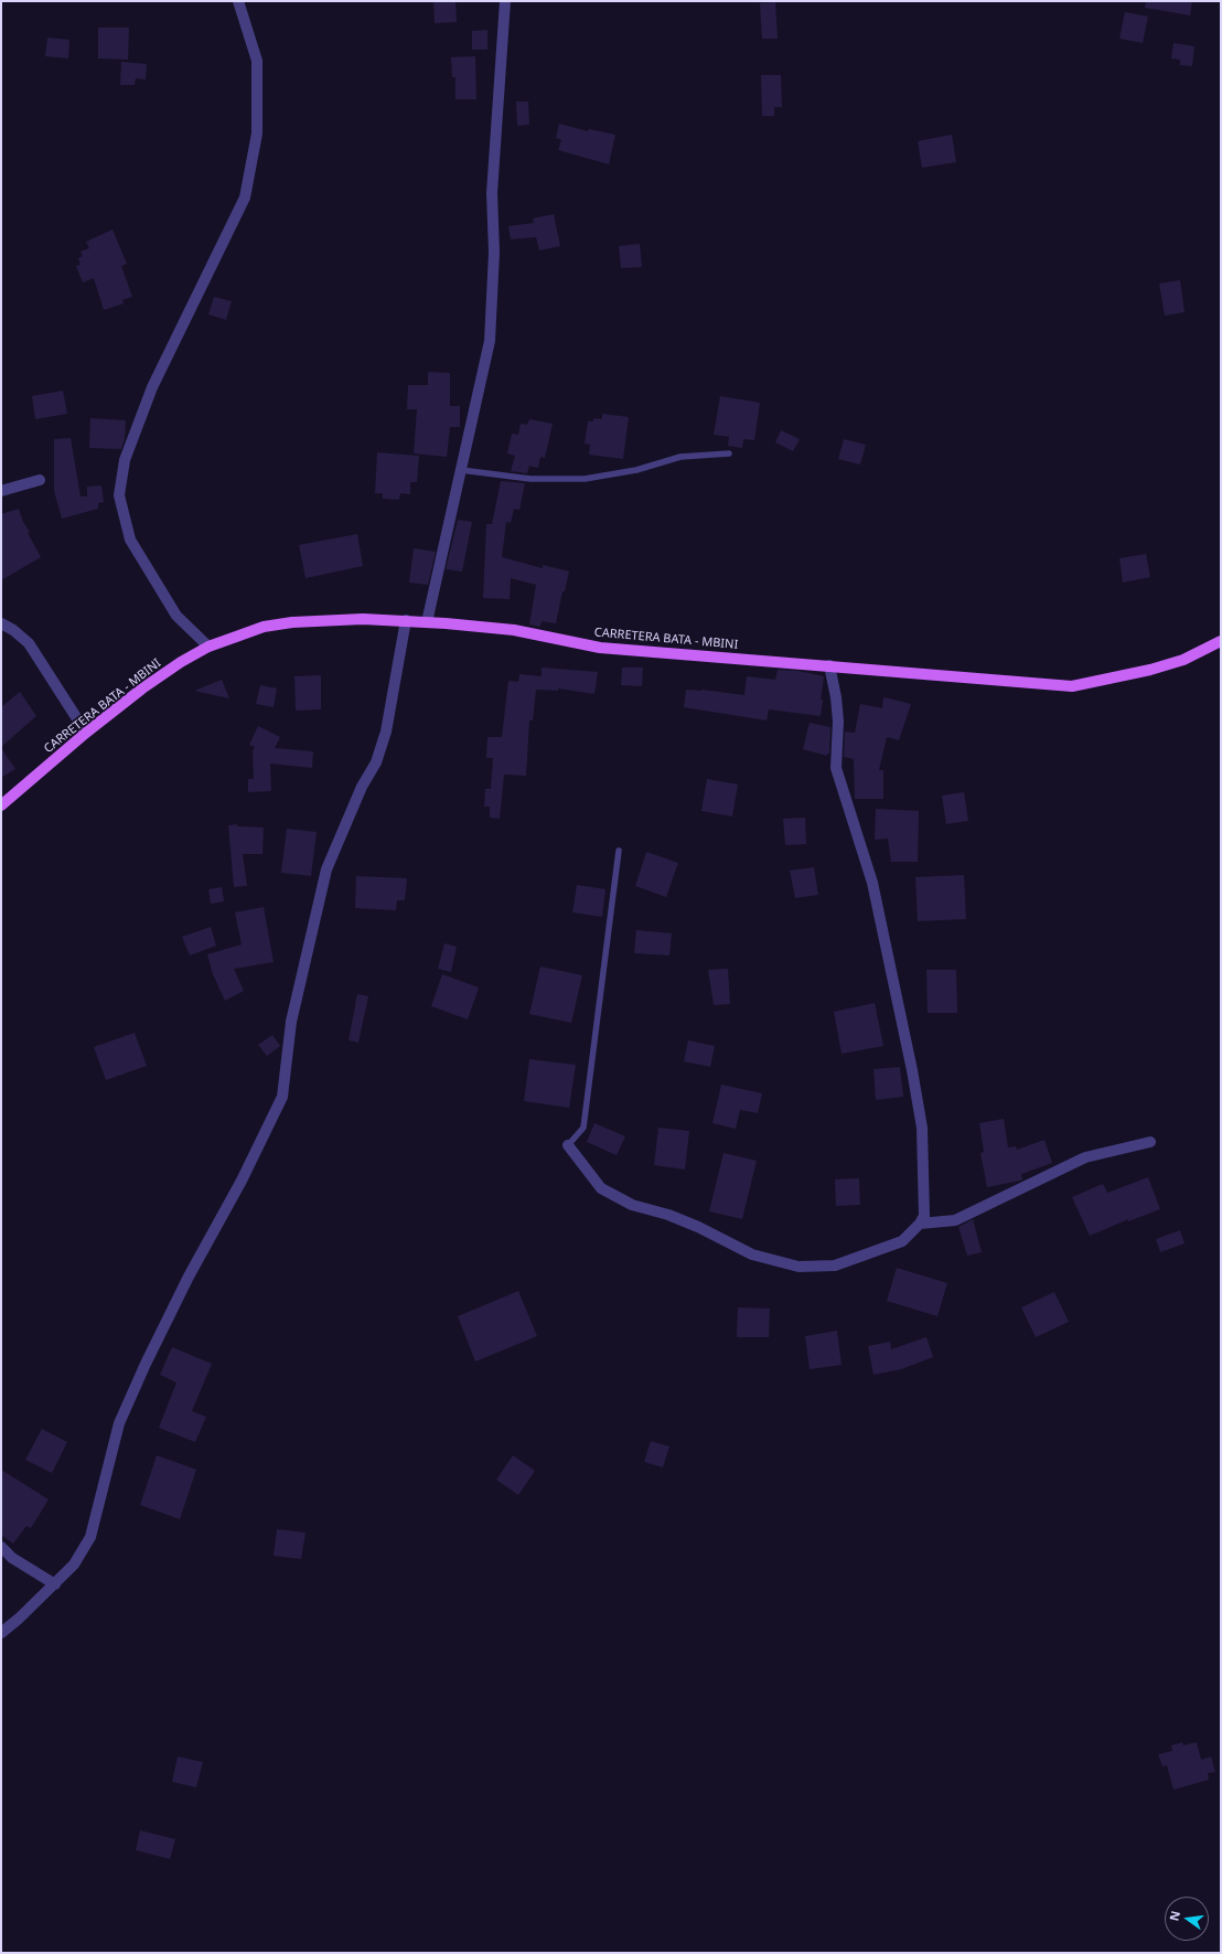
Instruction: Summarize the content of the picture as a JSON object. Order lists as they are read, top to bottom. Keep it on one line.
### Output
{"streets":{"main road":["CARRETERA BATA - MBINI"]},"north":"left"}
